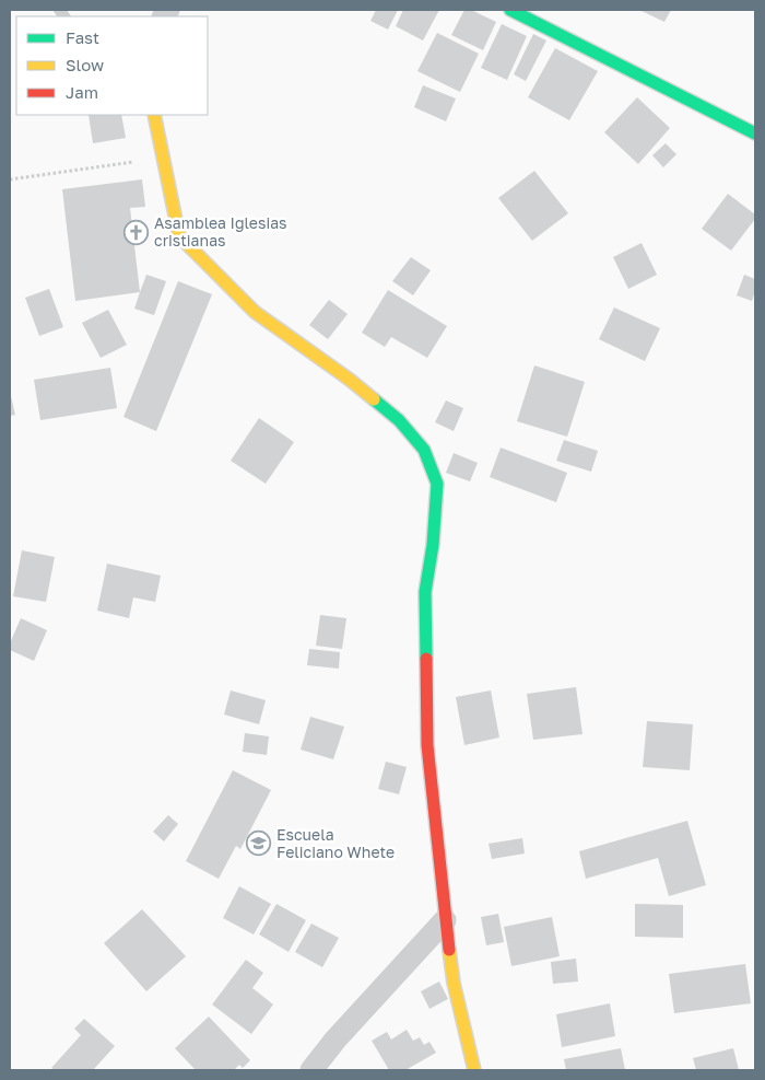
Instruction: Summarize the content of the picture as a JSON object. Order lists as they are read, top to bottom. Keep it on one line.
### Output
{"places":{"church":["Asamblea Iglesias cristianas"],"school or university":["Escuela Feliciano Whete"]},"legend":["Fast","Slow","Jam"]}
